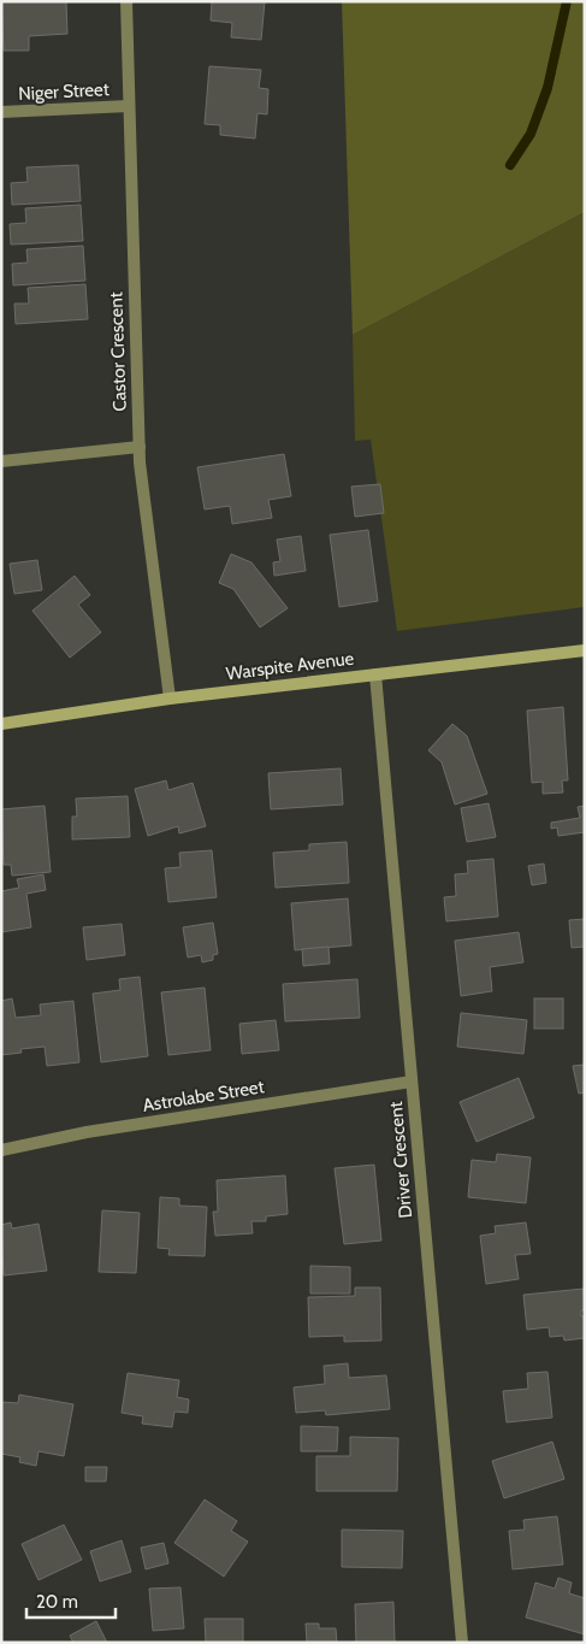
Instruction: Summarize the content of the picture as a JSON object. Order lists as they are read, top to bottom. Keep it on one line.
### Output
{"streets":{"main road":["Warspite Avenue"],"street":["Niger Street","Castor Crescent","Astrolabe Street","Driver Crescent"]},"crossings":[["Niger Street","Castor Crescent"],["Castor Crescent","Warspite Avenue"],["Warspite Avenue","Driver Crescent"],["Astrolabe Street","Driver Crescent"]],"scale_bar":"20 m"}
